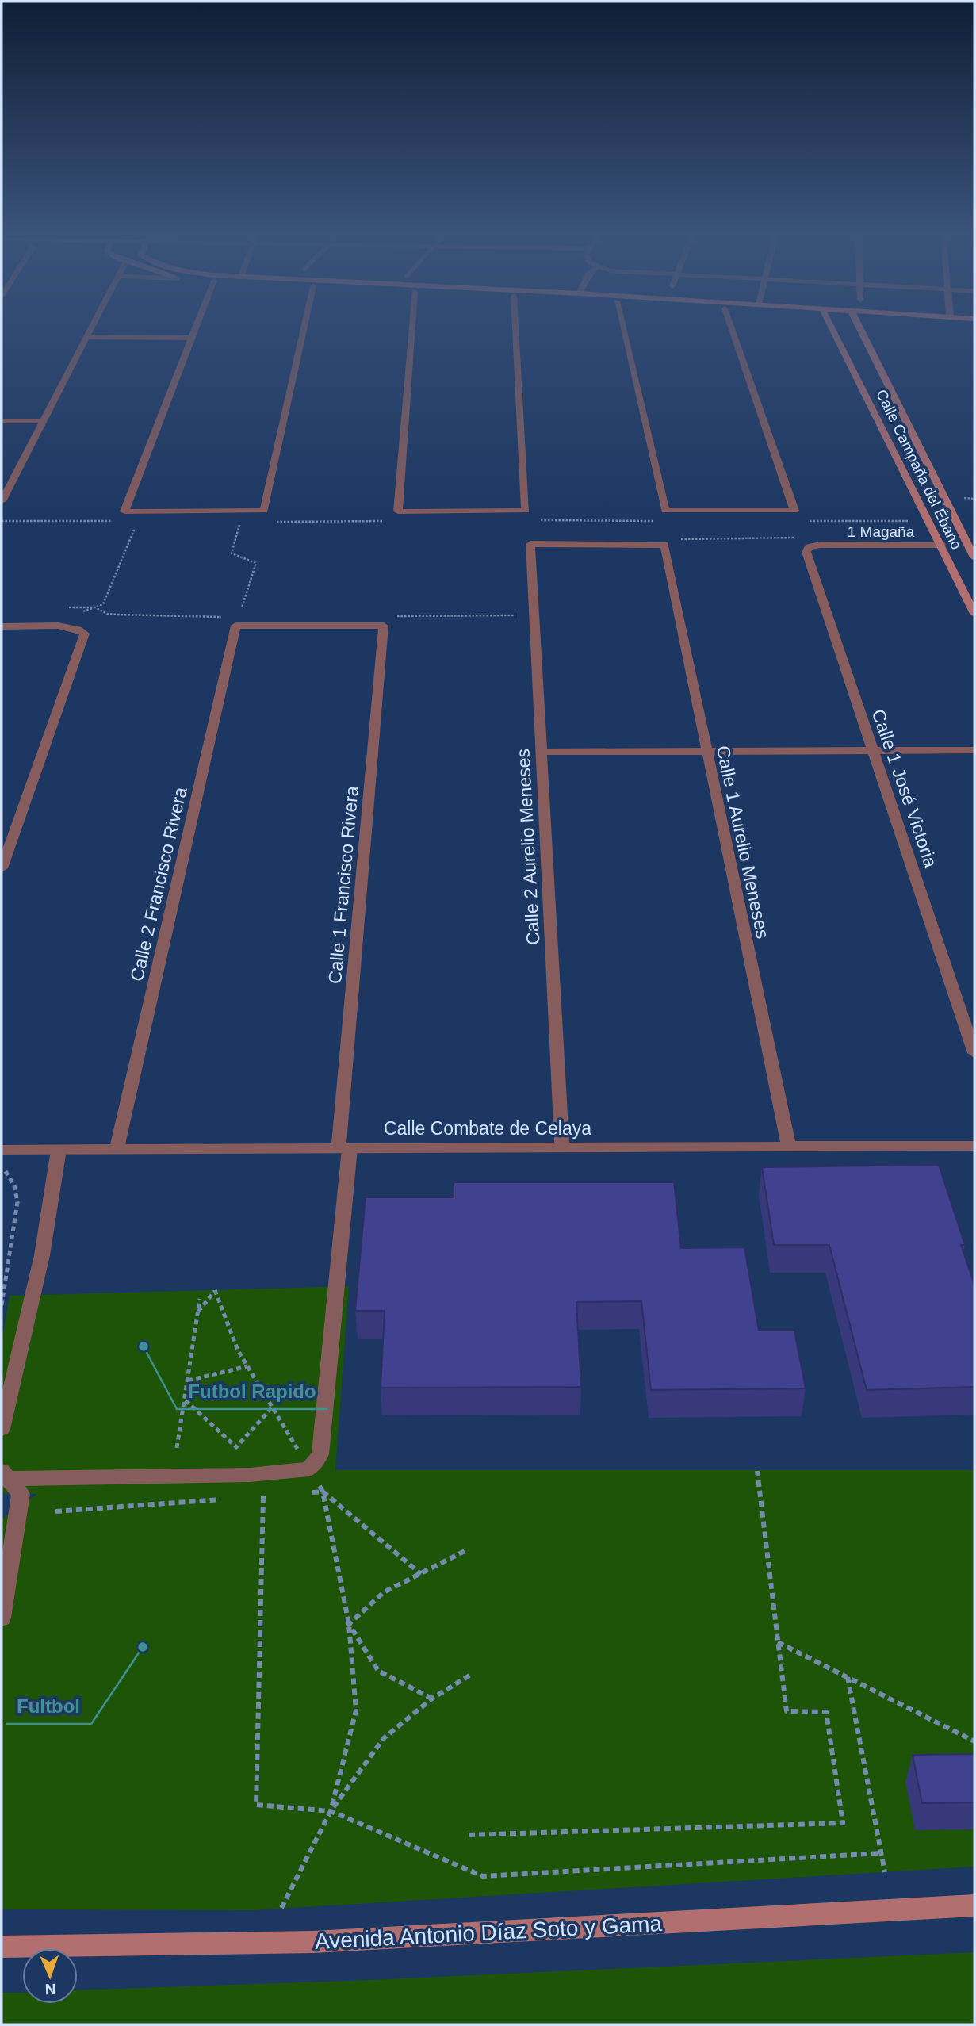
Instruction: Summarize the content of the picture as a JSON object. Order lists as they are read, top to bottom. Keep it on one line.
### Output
{"streets":{"street":["Calle Campaña del Ébano","1 Magaña","Calle 1 José Victoria","Calle 1 Aurelio Meneses","Calle 2 Aurelio Meneses","Calle 2 Francisco Rivera","Calle 1 Francisco Rivera","Calle Combate de Celaya","Avenida Antonio Díaz Soto y Gama"]},"crossings":[["Calle Campaña del Ébano","1 Magaña"],["1 Magaña","Calle 1 José Victoria"],["Calle 1 Aurelio Meneses","Calle 2 Aurelio Meneses"],["Calle 1 Aurelio Meneses","Calle Combate de Celaya"],["Calle 2 Aurelio Meneses","Calle Combate de Celaya"],["Calle 2 Francisco Rivera","Calle 1 Francisco Rivera"],["Calle 2 Francisco Rivera","Calle Combate de Celaya"],["Calle 1 Francisco Rivera","Calle Combate de Celaya"]],"places":["Futbol Rapido","Fultbol"],"north":"bottom"}
